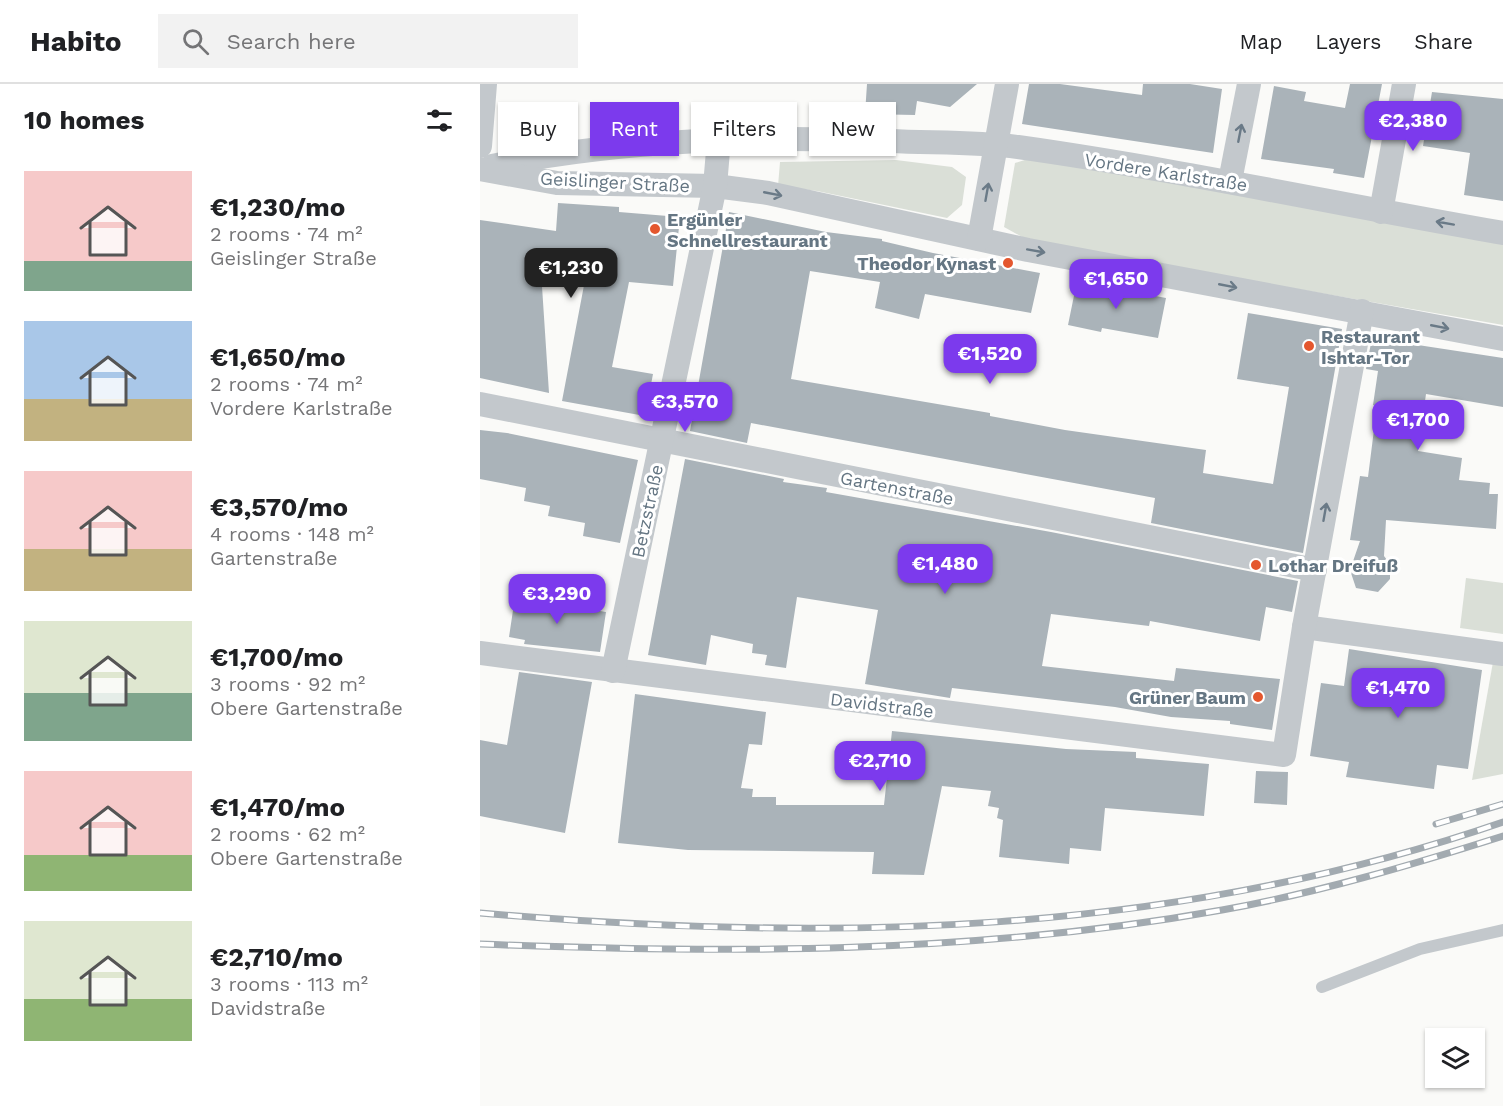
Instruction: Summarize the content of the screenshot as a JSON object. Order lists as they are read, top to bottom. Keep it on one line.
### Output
{"streets":{"street":["Vordere Karlstraße","Geislinger Straße","Gartenstraße","Betzstraße","Davidstraße"]},"crossings":[["Geislinger Straße","Betzstraße"],["Gartenstraße","Betzstraße"],["Betzstraße","Davidstraße"]],"places":["Ergünler Schnellrestaurant","Theodor Kynast","Restaurant Ishtar-Tor","Lothar Dreifuß","Grüner Baum"],"page":{"header":"Habito","search":"Search here","nav":["Map","Layers","Share"],"heading":"10 homes","price":["€2,380","€1,230","€1,650","€1,520","€3,570","€1,700","€1,480","€3,290","€1,470","€2,710"],"chip":["Buy","Rent","Filters","New"],"list":[{"name":"€1,230/mo","note":"2 rooms · 74 m² · Geislinger Straße"},{"name":"€1,650/mo","note":"2 rooms · 74 m² · Vordere Karlstraße"},{"name":"€3,570/mo","note":"4 rooms · 148 m² · Gartenstraße"},{"name":"€1,700/mo","note":"3 rooms · 92 m² · Obere Gartenstraße"},{"name":"€1,470/mo","note":"2 rooms · 62 m² · Obere Gartenstraße"},{"name":"€2,710/mo","note":"3 rooms · 113 m² · Davidstraße"}]}}
